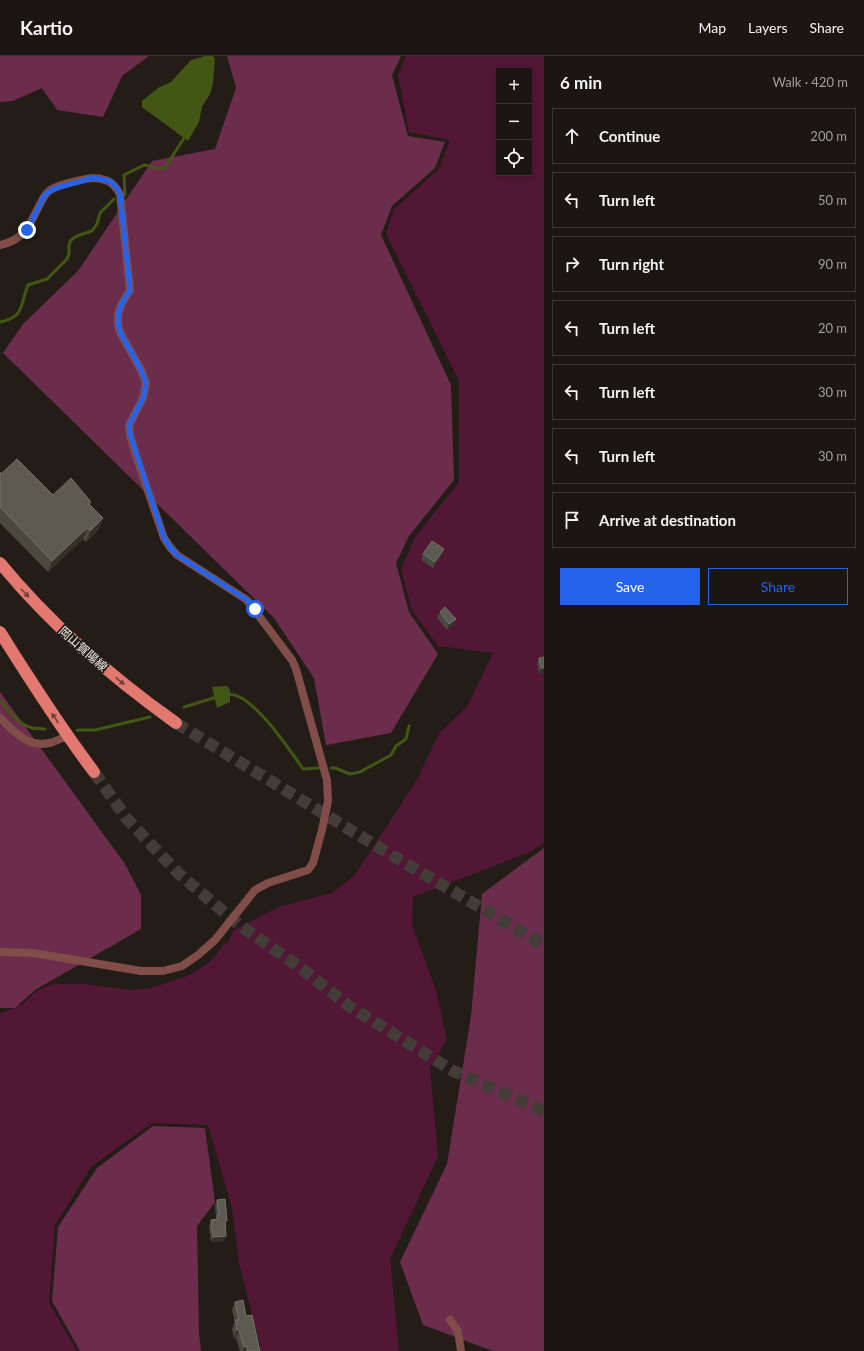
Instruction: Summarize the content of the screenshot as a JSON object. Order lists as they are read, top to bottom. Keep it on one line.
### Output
{"streets":{"main road":["岡山賀陽線"]},"page":{"header":"Kartio","nav":["Map","Layers","Share"],"heading":["6 min","Walk · 420 m"],"map_buttons":["+","−"],"list":[["Continue","200 m"],["Turn left","50 m"],["Turn right","90 m"],["Turn left","20 m"],["Turn left","30 m"],["Turn left","30 m"],"Arrive at destination"],"buttons":["Save","Share"]}}
